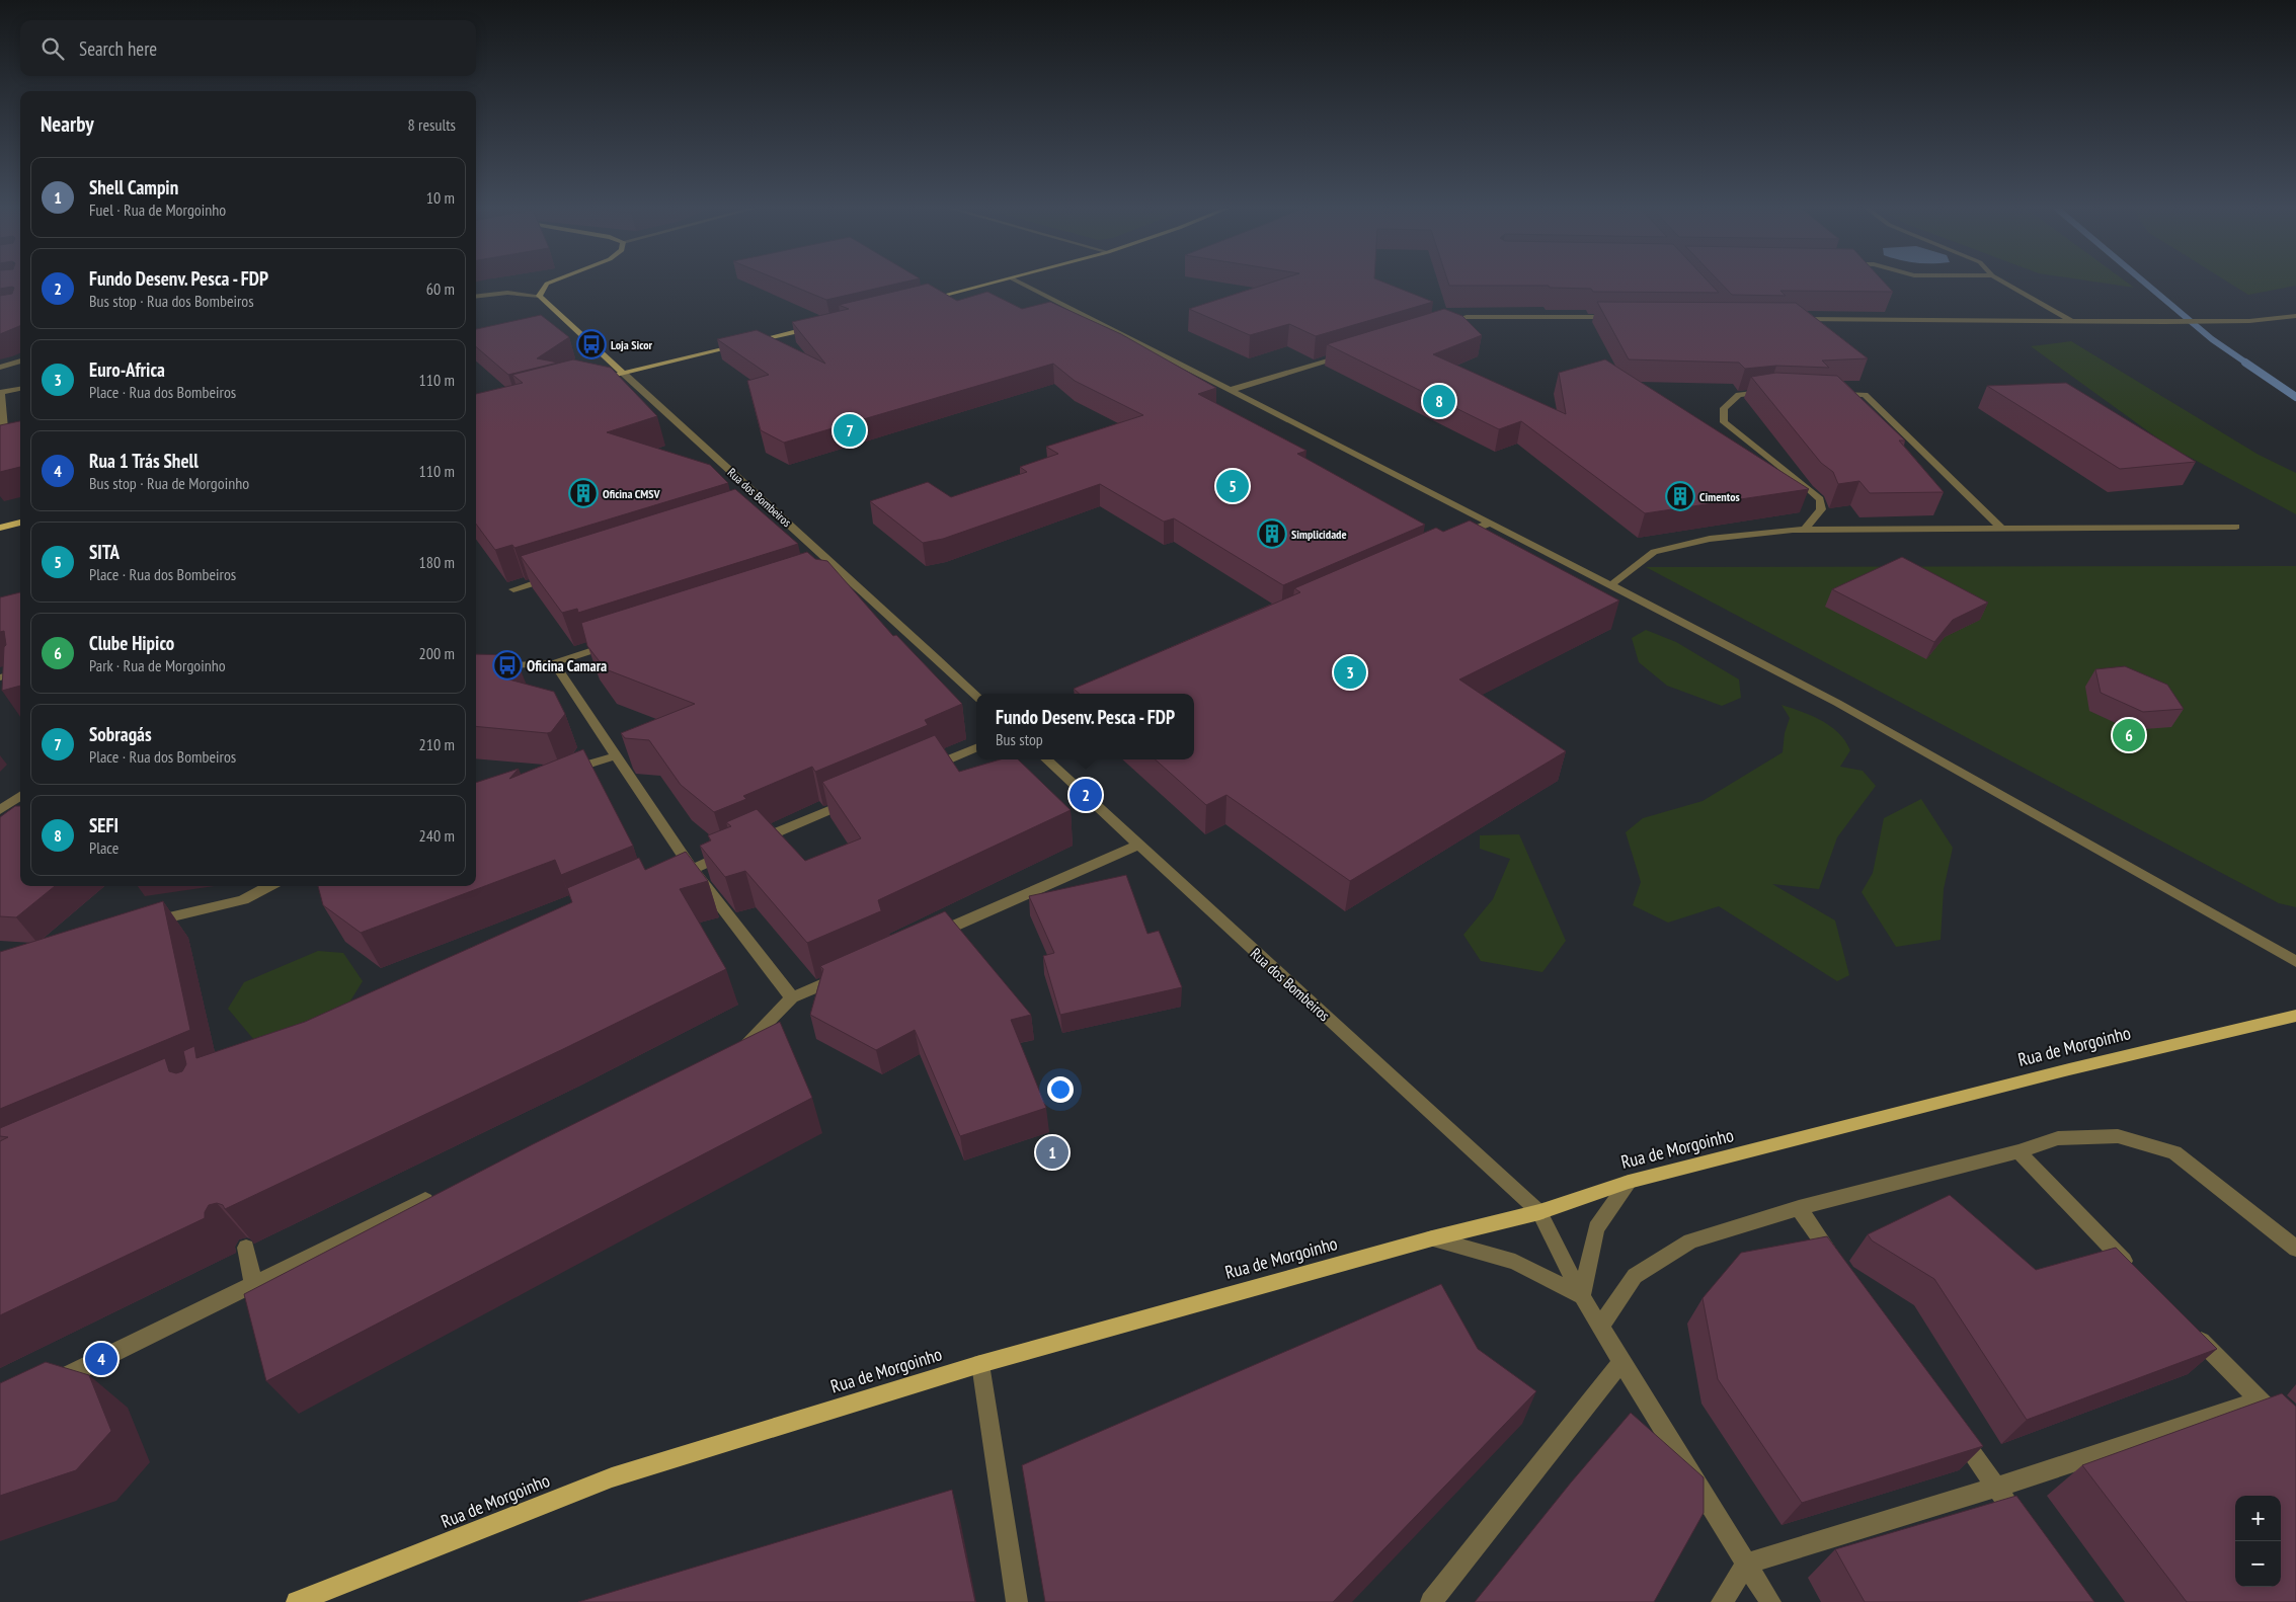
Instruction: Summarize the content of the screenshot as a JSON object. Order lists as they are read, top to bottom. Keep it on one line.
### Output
{"streets":{"main road":["Rua dos Bombeiros","Rua de Morgoinho"]},"crossings":[["Rua dos Bombeiros","Rua de Morgoinho"]],"places":{"bus stop":["Loja Sicor","Oficina Camara"],"building":["Oficina CMSV","Cimentos","Simplicidade"]},"page":{"search":"Search here","heading":["Nearby","8 results"],"list":[{"mark":"1","name":"Shell Campin","note":"Fuel · Rua de Morgoinho","value":"10 m"},{"mark":"2","name":"Fundo Desenv. Pesca - FDP","note":"Bus stop · Rua dos Bombeiros","value":"60 m"},{"mark":"3","name":"Euro-Africa","note":"Place · Rua dos Bombeiros","value":"110 m"},{"mark":"4","name":"Rua 1 Trás Shell","note":"Bus stop · Rua de Morgoinho","value":"110 m"},{"mark":"5","name":"SITA","note":"Place · Rua dos Bombeiros","value":"180 m"},{"mark":"6","name":"Clube Hipico","note":"Park · Rua de Morgoinho","value":"200 m"},{"mark":"7","name":"Sobragás","note":"Place · Rua dos Bombeiros","value":"210 m"},{"mark":"8","name":"SEFI","note":"Place","value":"240 m"}],"pins":["8","7","5","3","6","2","1","4"],"popup":["Fundo Desenv. Pesca - FDP","Bus stop"],"map_buttons":["+","−"]}}
